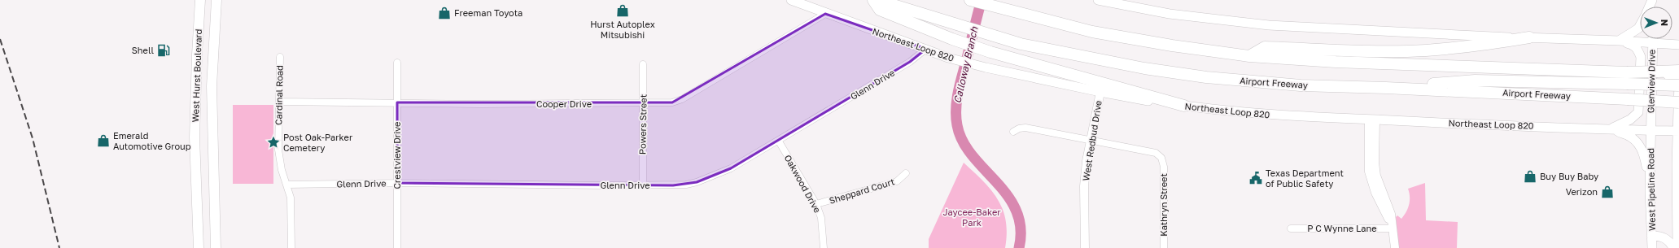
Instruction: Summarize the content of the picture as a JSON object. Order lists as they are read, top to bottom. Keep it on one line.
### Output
{"streets":{"highway":["Airport Freeway"],"main road":["Northeast Loop 820","West Hurst Boulevard","Glenview Drive","West Pipeline Road"],"street":["Glenn Drive","Cardinal Road","Cooper Drive","Powers Street","West Redbud Drive","Crestview Drive","Oakwood Drive","Sheppard Court","Kathryn Street","P C Wynne Lane"]},"crossings":[["Northeast Loop 820","Glenview Drive"],["Northeast Loop 820","Glenn Drive"],["Northeast Loop 820","Cooper Drive"],["Northeast Loop 820","West Redbud Drive"],["Northeast Loop 820","West Pipeline Road"],["Glenview Drive","West Pipeline Road"],["Glenn Drive","Cardinal Road"],["Glenn Drive","Powers Street"],["Glenn Drive","Crestview Drive"],["Glenn Drive","Oakwood Drive"],["Cardinal Road","Cooper Drive"],["Cooper Drive","Powers Street"],["Cooper Drive","Crestview Drive"],["West Redbud Drive","Kathryn Street"],["Oakwood Drive","Sheppard Court"]],"water":["Calloway Branch"],"parks":["Jaycee-Baker Park"],"places":{"shop":["Hurst Autoplex Mitsubishi","Freeman Toyota","Emerald Automotive Group","Buy Buy Baby","Verizon"],"fuel station":["Shell"],"place":["Post Oak-Parker Cemetery"],"public building":["Texas Department of Public Safety"]},"north":"right"}
